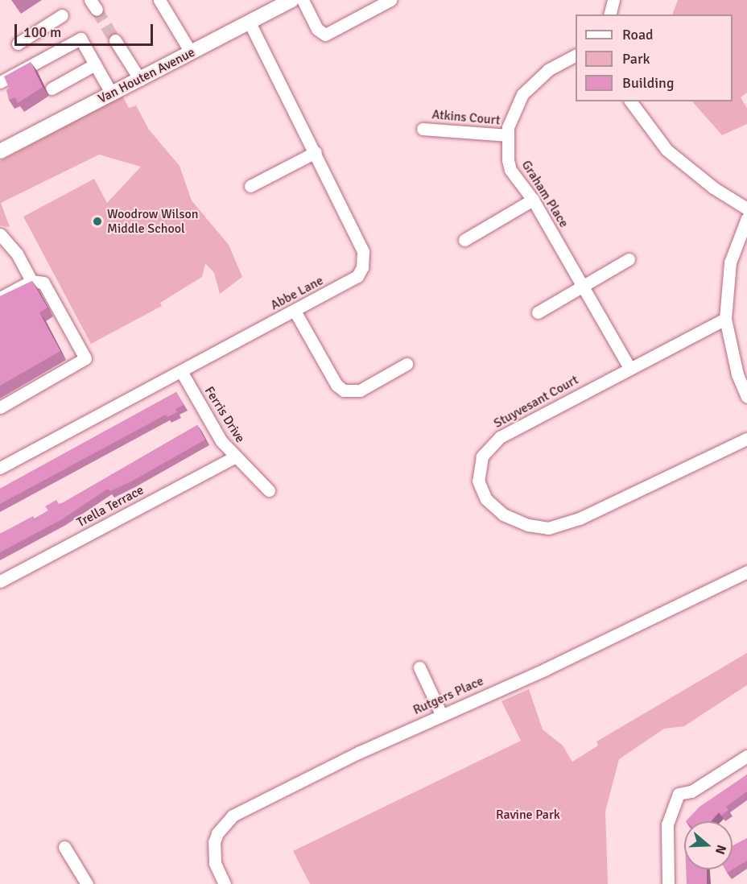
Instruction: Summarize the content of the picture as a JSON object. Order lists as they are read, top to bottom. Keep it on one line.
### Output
{"streets":{"main road":["Van Houten Avenue"],"street":["Atkins Court","Graham Place","Abbe Lane","Stuyvesant Court","Ferris Drive","Trella Terrace","Rutgers Place"]},"crossings":[["Van Houten Avenue","Abbe Lane"],["Atkins Court","Graham Place"],["Graham Place","Stuyvesant Court"],["Abbe Lane","Ferris Drive"],["Ferris Drive","Trella Terrace"]],"parks":["Ravine Park"],"places":["Woodrow Wilson Middle School"],"legend":["Road","Park","Building"],"scale_bar":"100 m","north":"right"}
